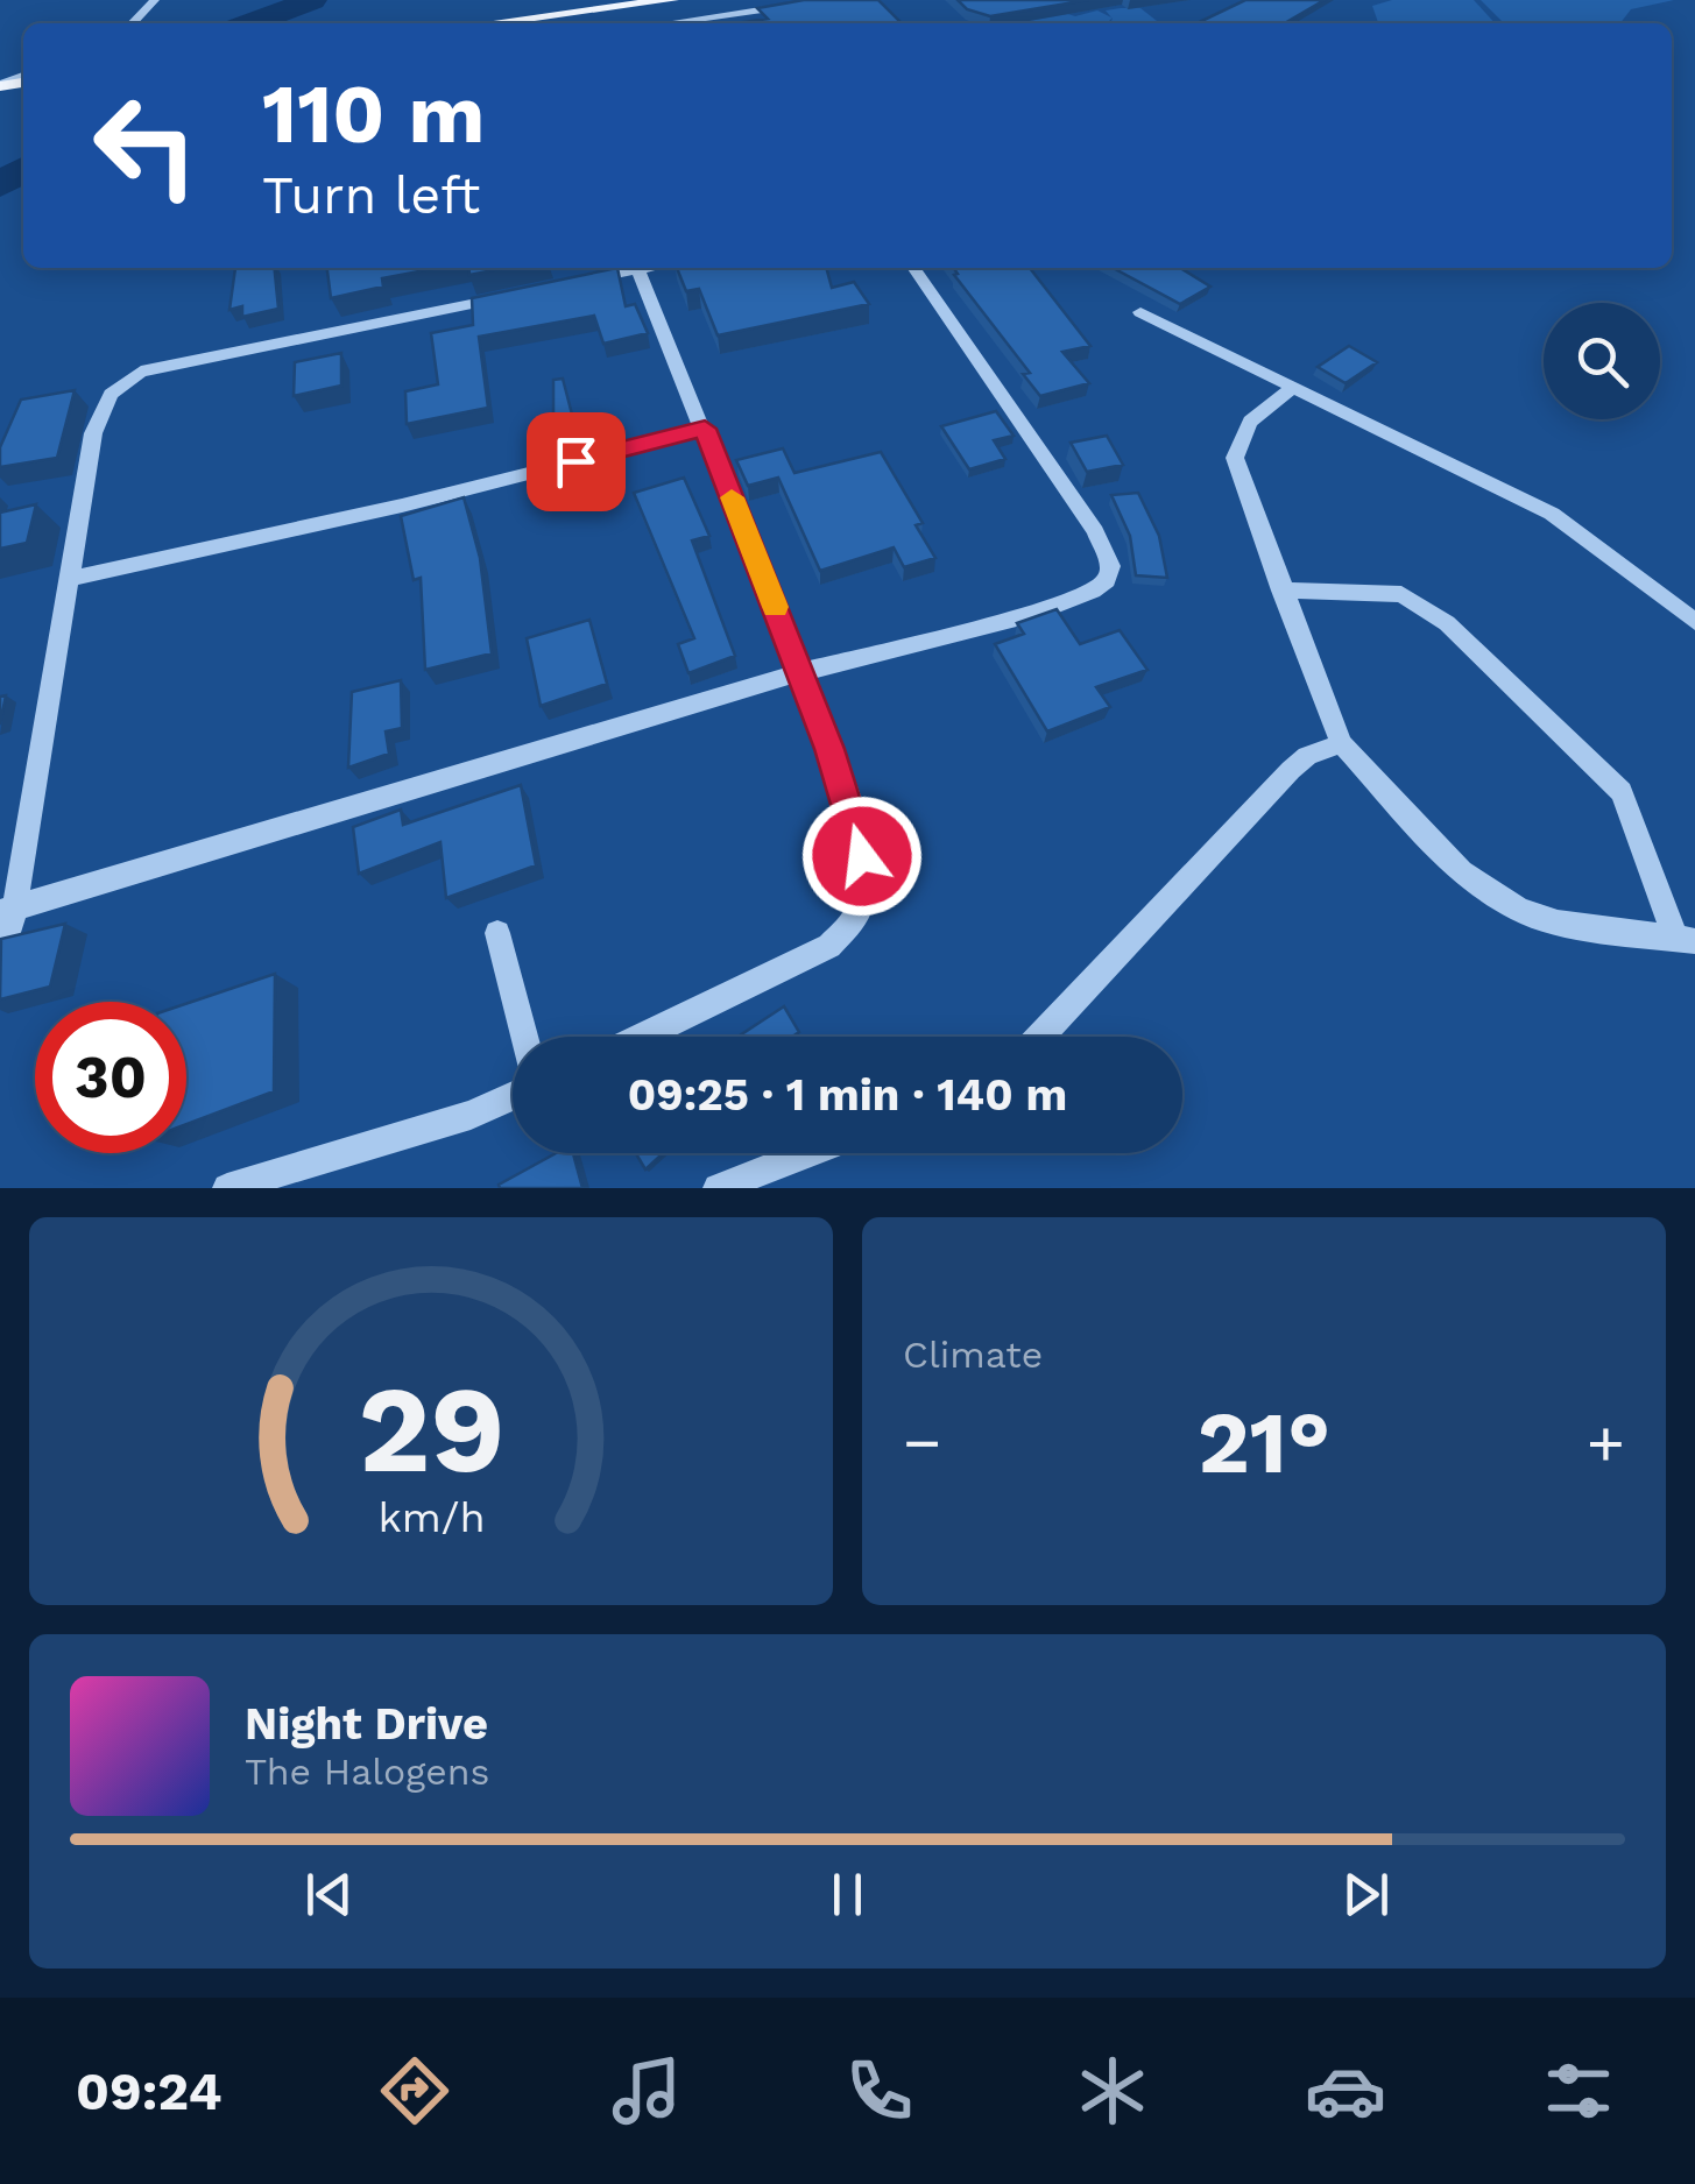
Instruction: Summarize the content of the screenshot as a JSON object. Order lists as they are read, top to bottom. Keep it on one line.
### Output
{"page":{"turn":["110 m","Turn left"],"limit":"30","trip":"09:25 · 1 min · 140 m","tile":"Climate","heat":["−","21°","+"],"song":["Night Drive","The Halogens"],"tabs":"09:24","gauge":["29","km/h"]}}
